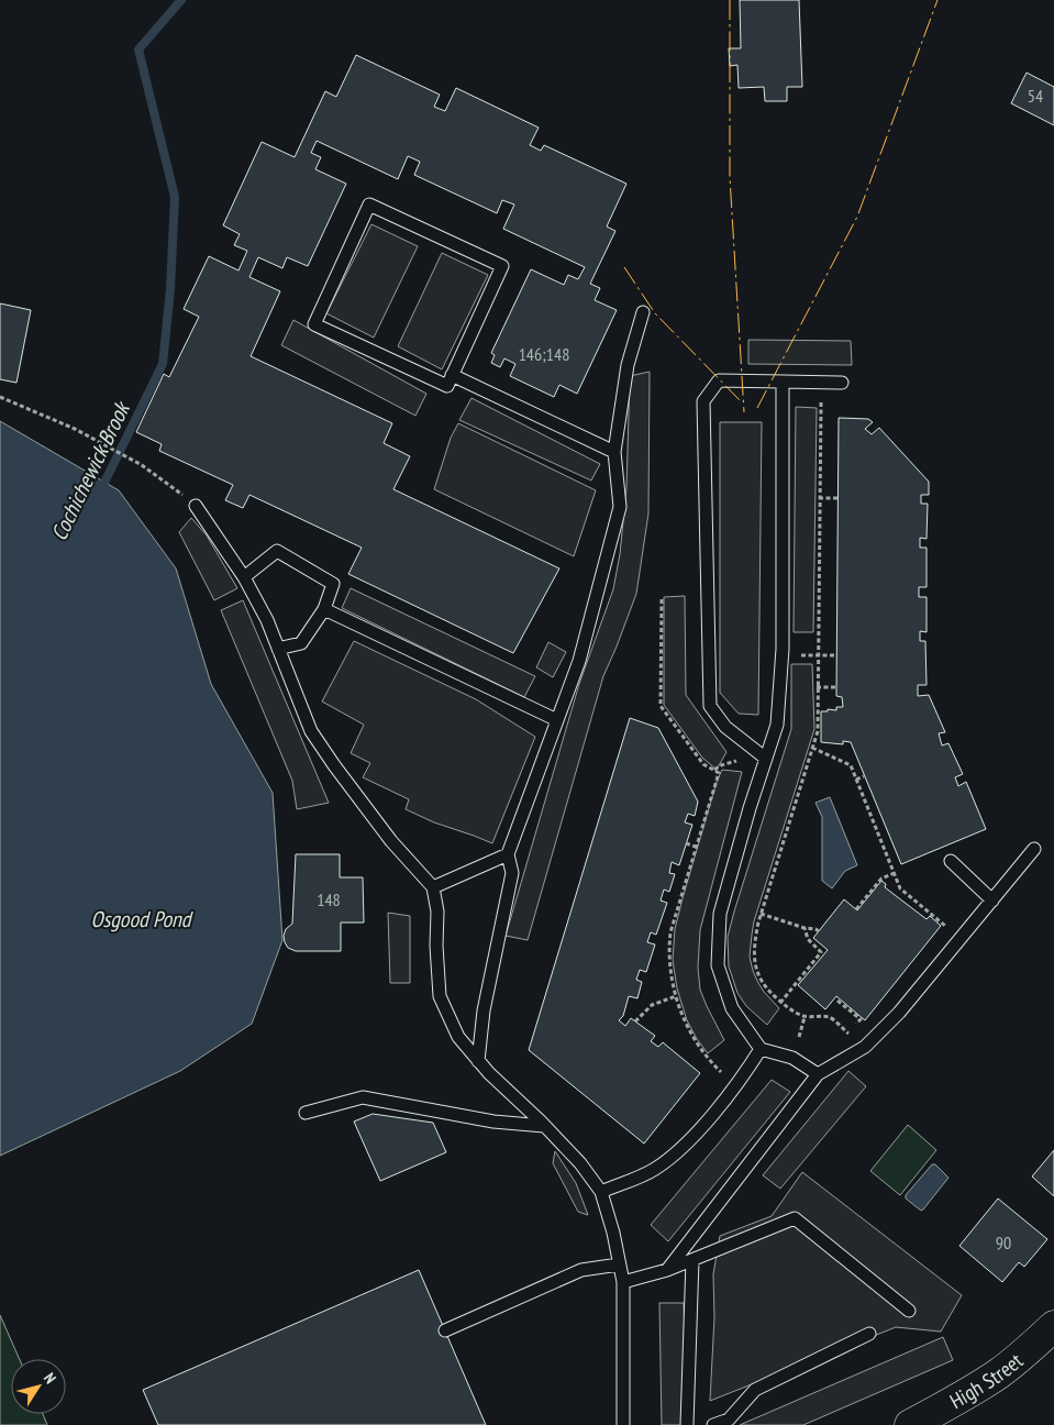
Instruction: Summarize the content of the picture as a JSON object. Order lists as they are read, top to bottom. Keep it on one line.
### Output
{"streets":{"street":["High Street"]},"water":["Cochichewick Brook","Osgood Pond"],"house_numbers":["54","146;148","148","90"],"north":"top right"}
